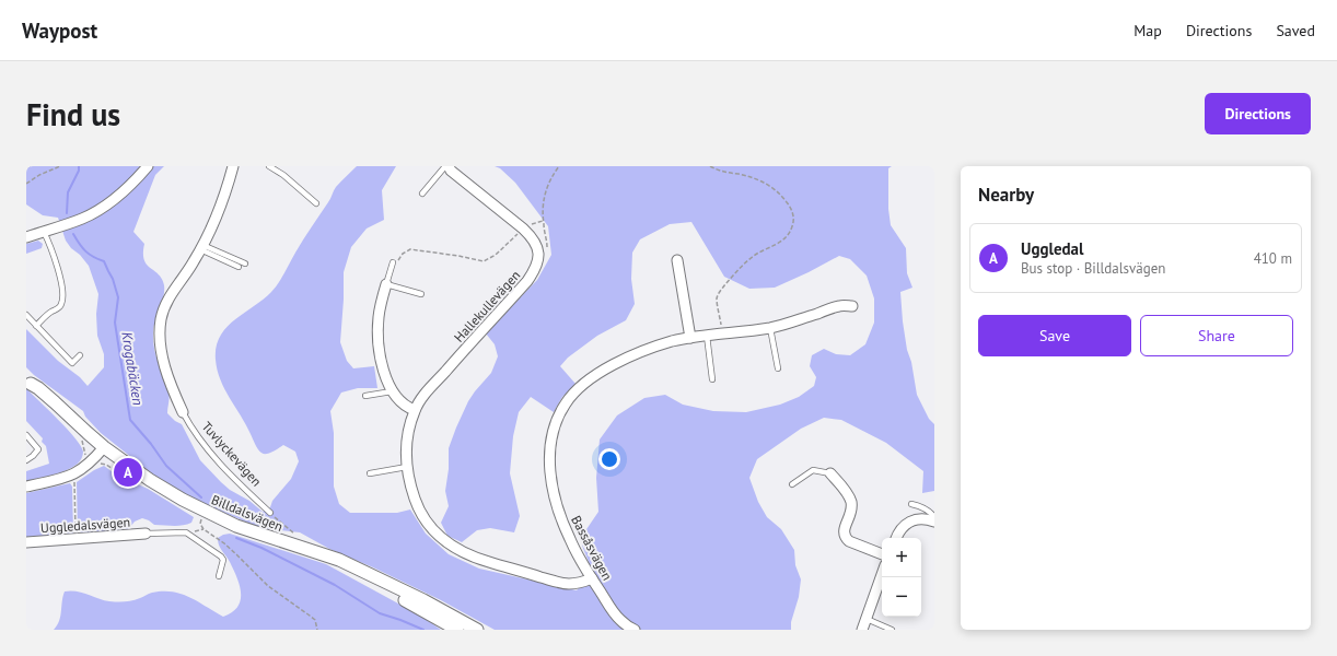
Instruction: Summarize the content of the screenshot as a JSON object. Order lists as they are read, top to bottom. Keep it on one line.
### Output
{"streets":{"street":["Hallekullevägen","Tuvlyckevägen","Billdalsvägen","Uggledalsvägen","Bassåsvägen"]},"crossings":[["Hallekullevägen","Bassåsvägen"]],"water":["Krogabäcken"],"page":{"header":"Waypost","nav":["Map","Directions","Saved"],"buttons":["Directions",["Save","Share"]],"title":"Find us","heading":"Nearby","list":[{"mark":"A","name":"Uggledal","note":"Bus stop · Billdalsvägen","value":"410 m"}],"pins":"A","map_buttons":["+","−"]}}
